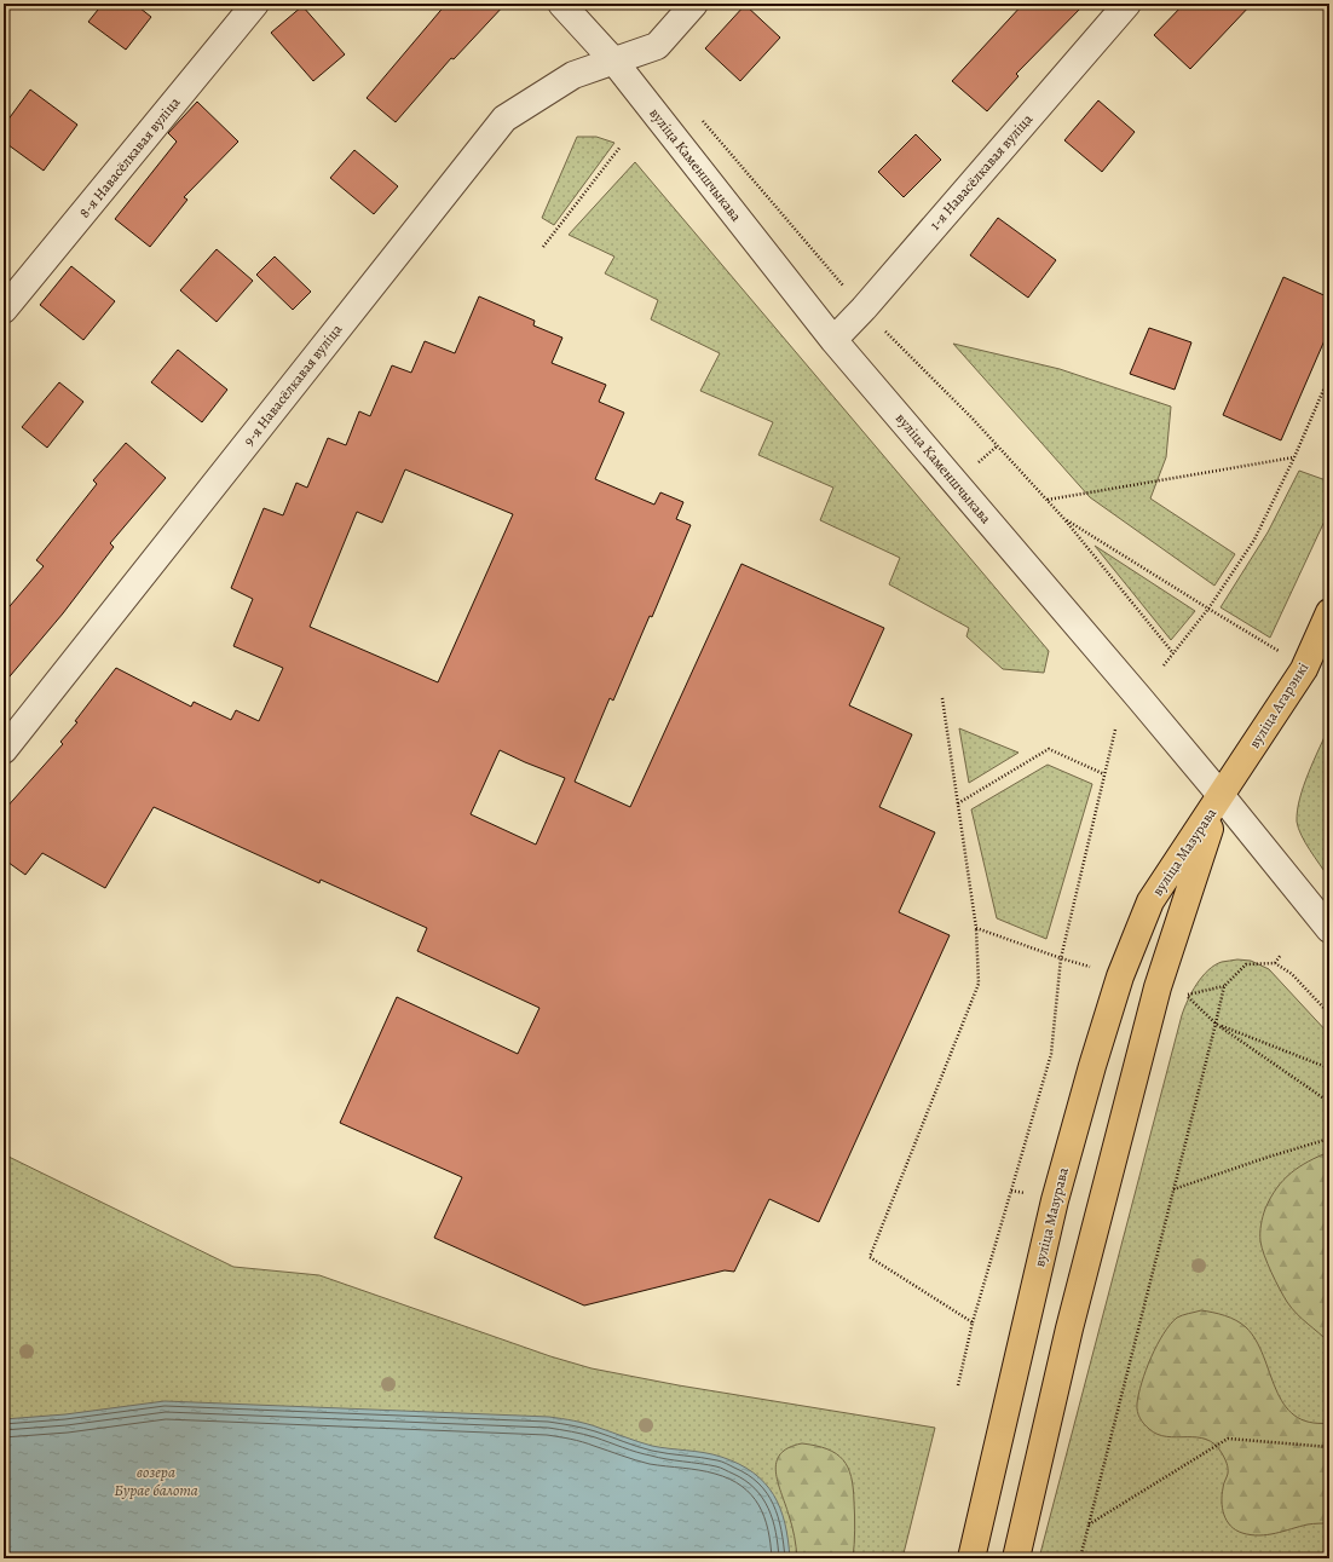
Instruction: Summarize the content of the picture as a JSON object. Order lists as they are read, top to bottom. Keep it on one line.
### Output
{"streets":{"main road":["вуліца Агарэнкі","вуліца Мазурава"],"street":["8-я Навасёлкавая вуліца","вуліца Каменшчыкава","1-я Навасёлкавая вуліца","9-я Навасёлкавая вуліца"]},"crossings":[["вуліца Каменшчыкава","1-я Навасёлкавая вуліца"],["вуліца Каменшчыкава","9-я Навасёлкавая вуліца"],["вуліца Каменшчыкава","вуліца Агарэнкі"],["вуліца Каменшчыкава","вуліца Мазурава"],["вуліца Агарэнкі","вуліца Мазурава"]],"water":["возера Бурае балота"]}
